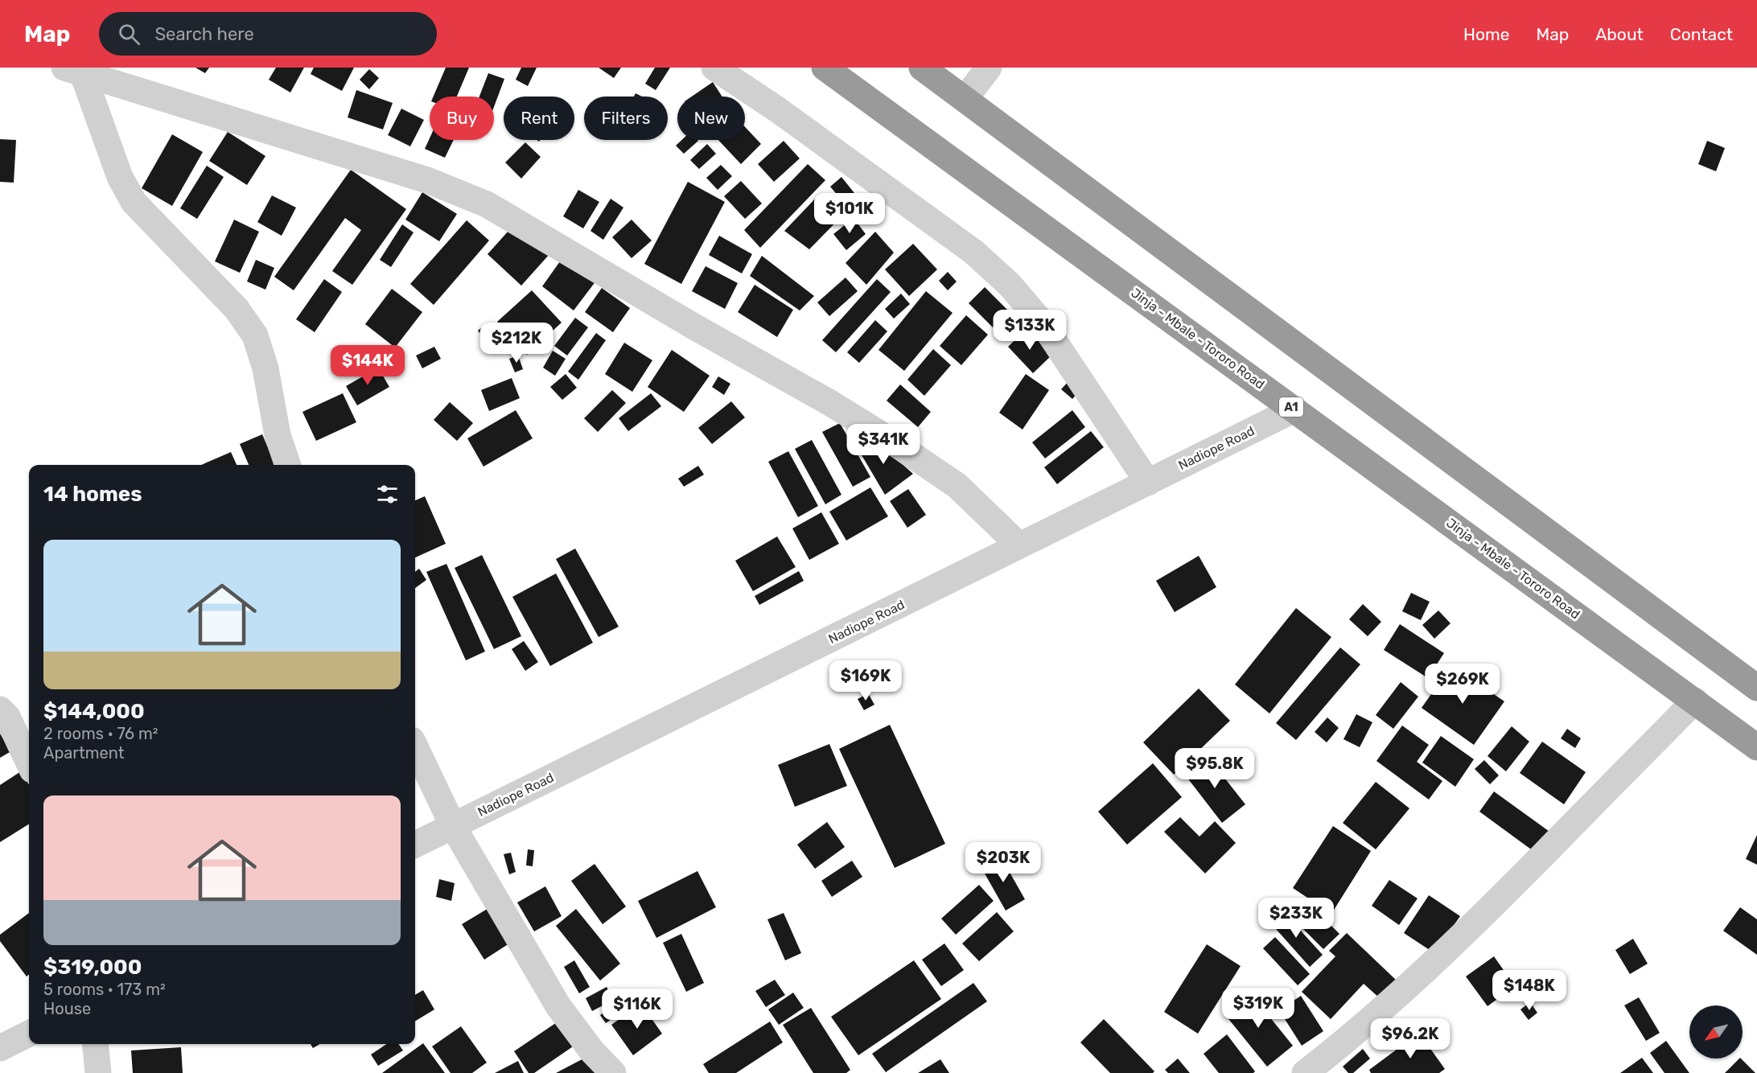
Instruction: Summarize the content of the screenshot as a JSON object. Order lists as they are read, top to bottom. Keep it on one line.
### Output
{"streets":{"highway":["Jinja - Mbale - Tororo Road","A1"],"street":["Nadiope Road"]},"crossings":[["Jinja - Mbale - Tororo Road","Nadiope Road"]],"north":"bottom left","page":{"header":"Map","search":"Search here","nav":["Home","Map","About","Contact"],"chip":["Buy","Rent","Filters","New"],"price":["$101K","$133K","$212K","$144K","$341K","$169K","$269K","$95.8K","$203K","$233K","$148K","$319K","$116K","$96.2K"],"heading":"14 homes","list":[{"name":"$144,000","note":"2 rooms · 76 m² · Apartment"},{"name":"$319,000","note":"5 rooms · 173 m² · House"}]}}
